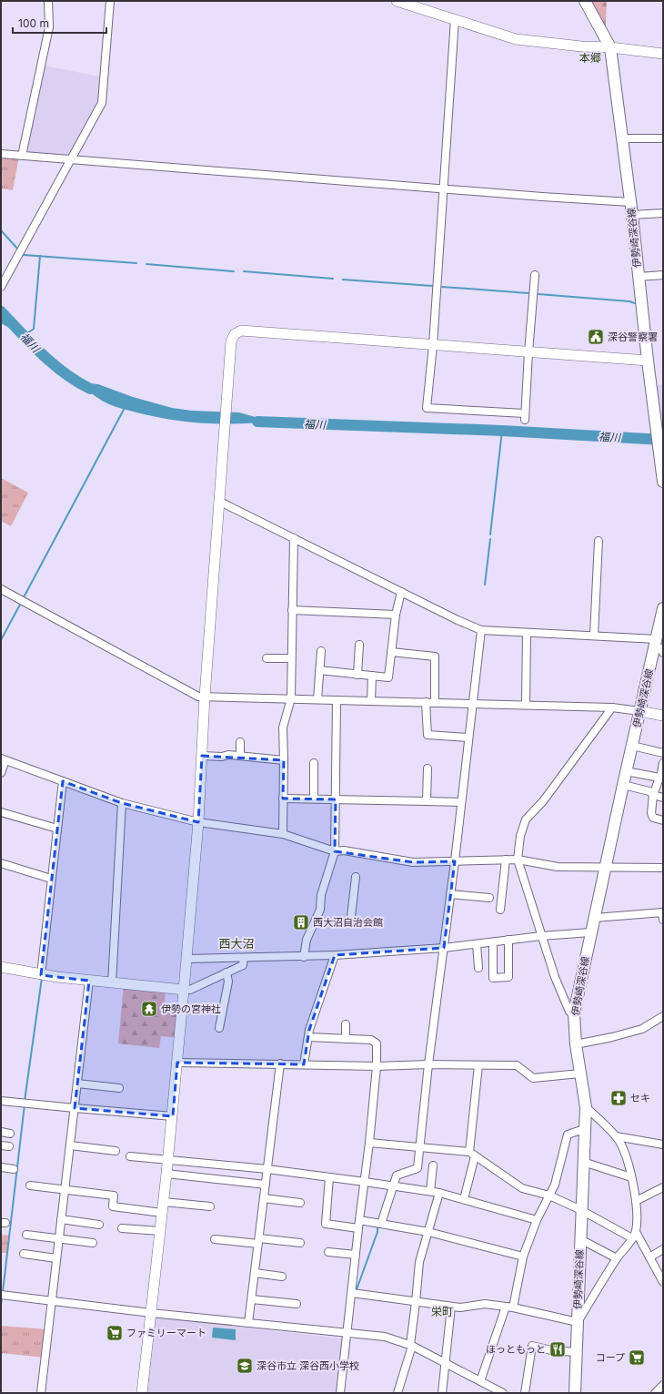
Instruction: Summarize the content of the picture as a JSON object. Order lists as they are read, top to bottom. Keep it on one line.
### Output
{"streets":{"main road":["伊勢崎深谷線"]},"districts":["本郷","西大沼","栄町"],"water":["福川"],"places":{"public building":["深谷警察署"],"building":["西大沼自治会館"],"temple":["伊勢の宮神社"],"pharmacy":["セキ"],"supermarket":["ファミリーマート","コープ"],"restaurant":["ほっともっと"],"school or university":["深谷市立 深谷西小学校"]},"scale_bar":"100 m"}
